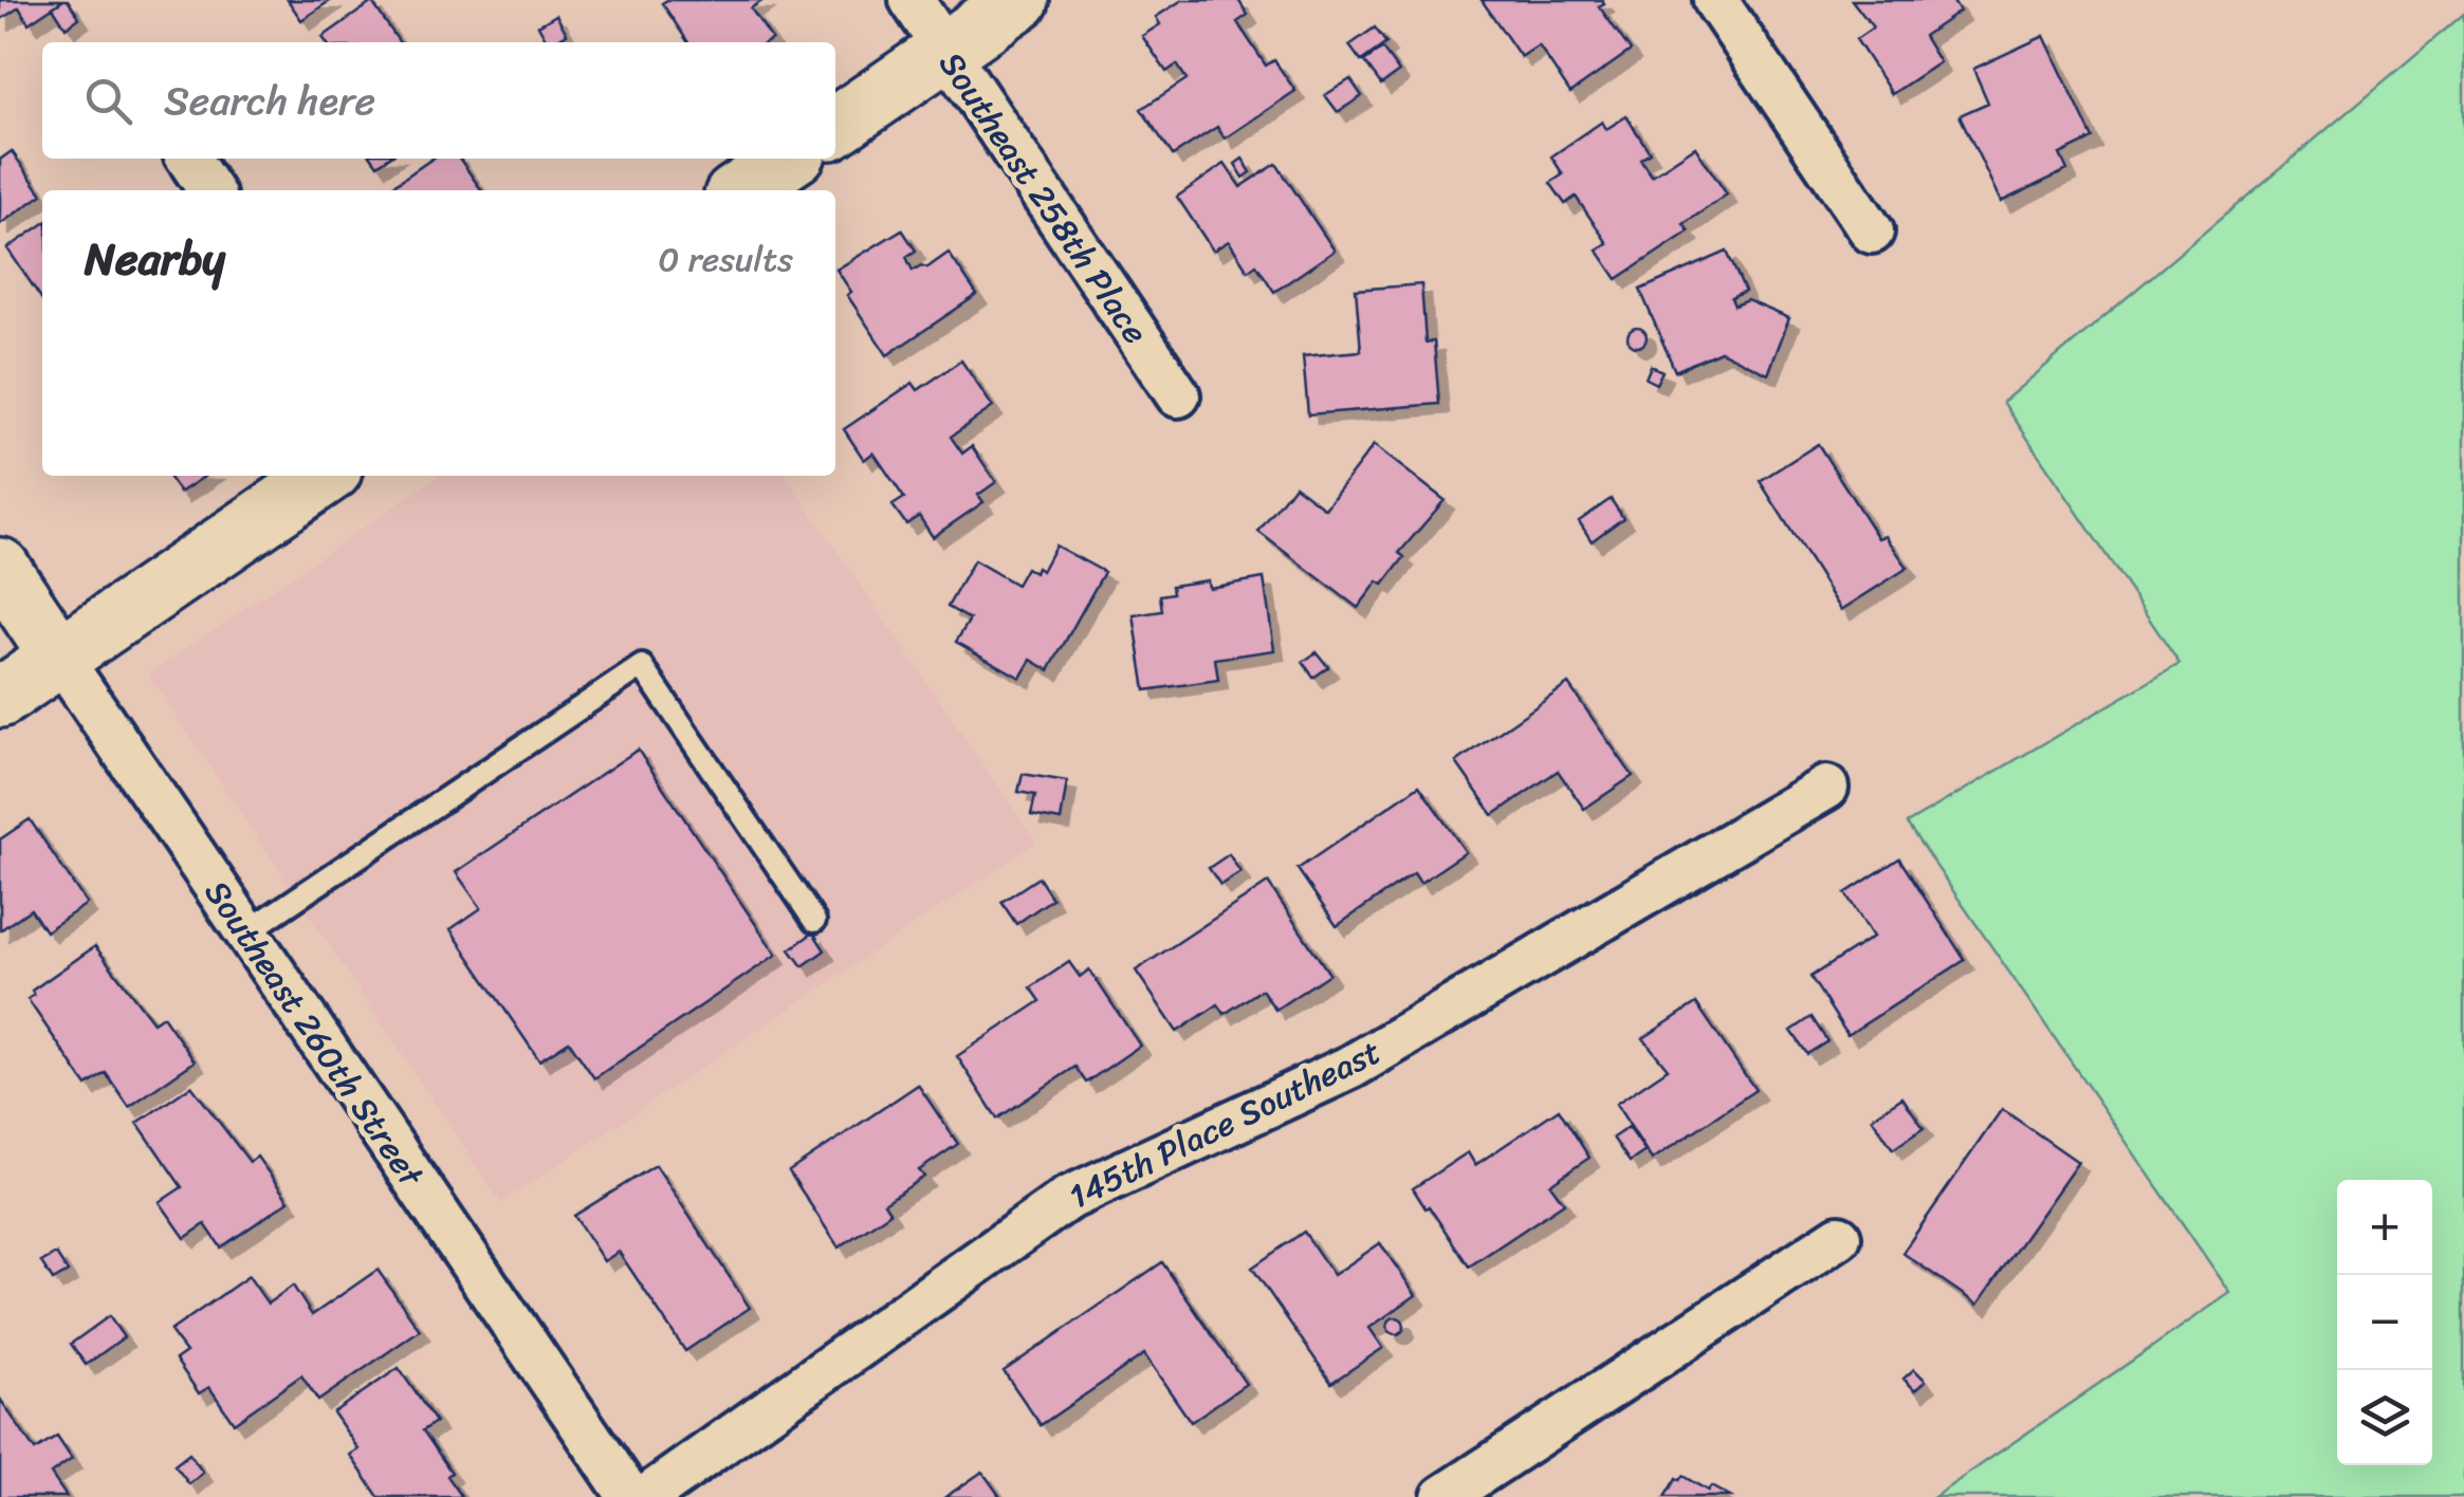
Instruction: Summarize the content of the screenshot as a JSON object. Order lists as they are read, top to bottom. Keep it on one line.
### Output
{"streets":{"street":["Southeast 258th Place","Southeast 260th Street","145th Place Southeast"]},"page":{"search":"Search here","heading":["Nearby","0 results"],"map_buttons":["+","−"]}}
